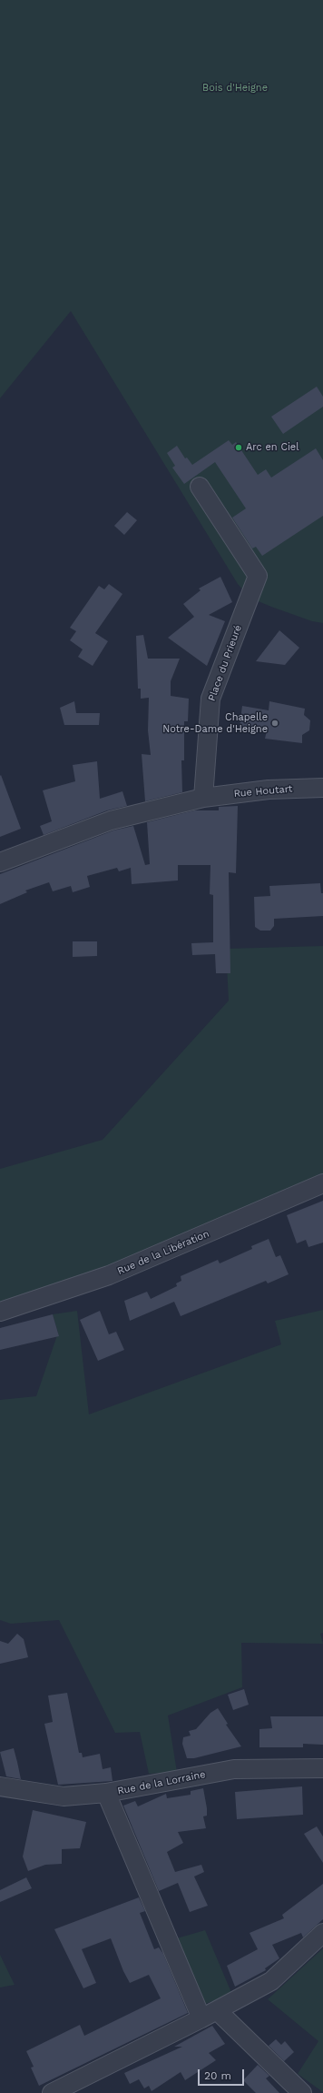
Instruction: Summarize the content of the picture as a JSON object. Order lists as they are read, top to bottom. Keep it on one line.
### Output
{"streets":{"street":["Place du Prieuré","Rue Houtart","Rue de la Libération","Rue de la Lorraine"]},"crossings":[["Place du Prieuré","Rue Houtart"]],"parks":["Bois d'Heigne"],"places":["Arc en Ciel","Chapelle Notre-Dame d'Heigne"],"scale_bar":"20 m"}
